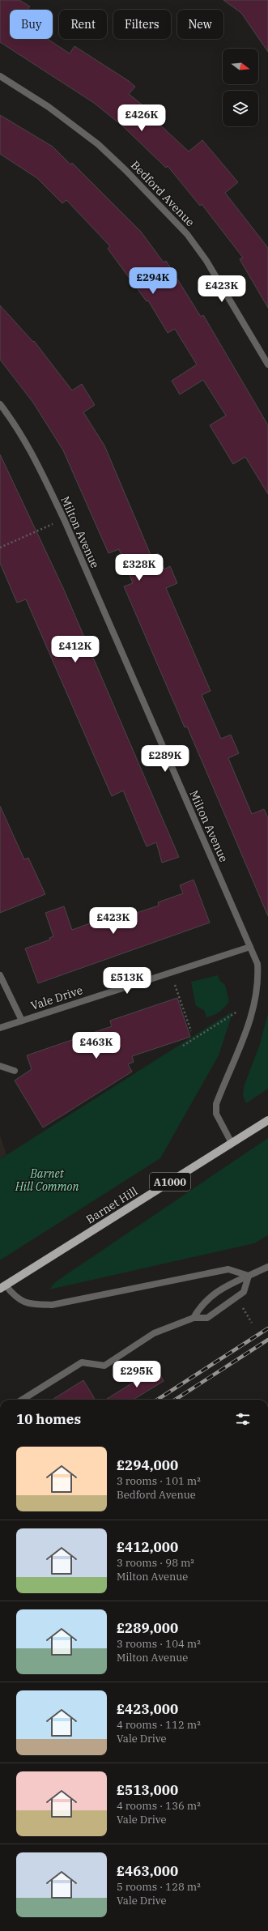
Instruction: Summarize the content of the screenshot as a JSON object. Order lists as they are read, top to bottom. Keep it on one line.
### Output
{"streets":{"main road":["A1000","Barnet Hill"],"street":["Bedford Avenue","Milton Avenue","Vale Drive"]},"crossings":[["Milton Avenue","Vale Drive"],["Milton Avenue","Barnet Hill"]],"parks":["Barnet Hill Common"],"north":"right","page":{"chip":["Buy","Rent","Filters","New"],"price":["£426K","£294K","£423K","£328K","£412K","£289K","£423K","£513K","£463K","£295K"],"heading":"10 homes","list":[{"name":"£294,000","note":"3 rooms · 101 m² · Bedford Avenue"},{"name":"£412,000","note":"3 rooms · 98 m² · Milton Avenue"},{"name":"£289,000","note":"3 rooms · 104 m² · Milton Avenue"},{"name":"£423,000","note":"4 rooms · 112 m² · Vale Drive"},{"name":"£513,000","note":"4 rooms · 136 m² · Vale Drive"},{"name":"£463,000","note":"5 rooms · 128 m² · Vale Drive"}]}}
